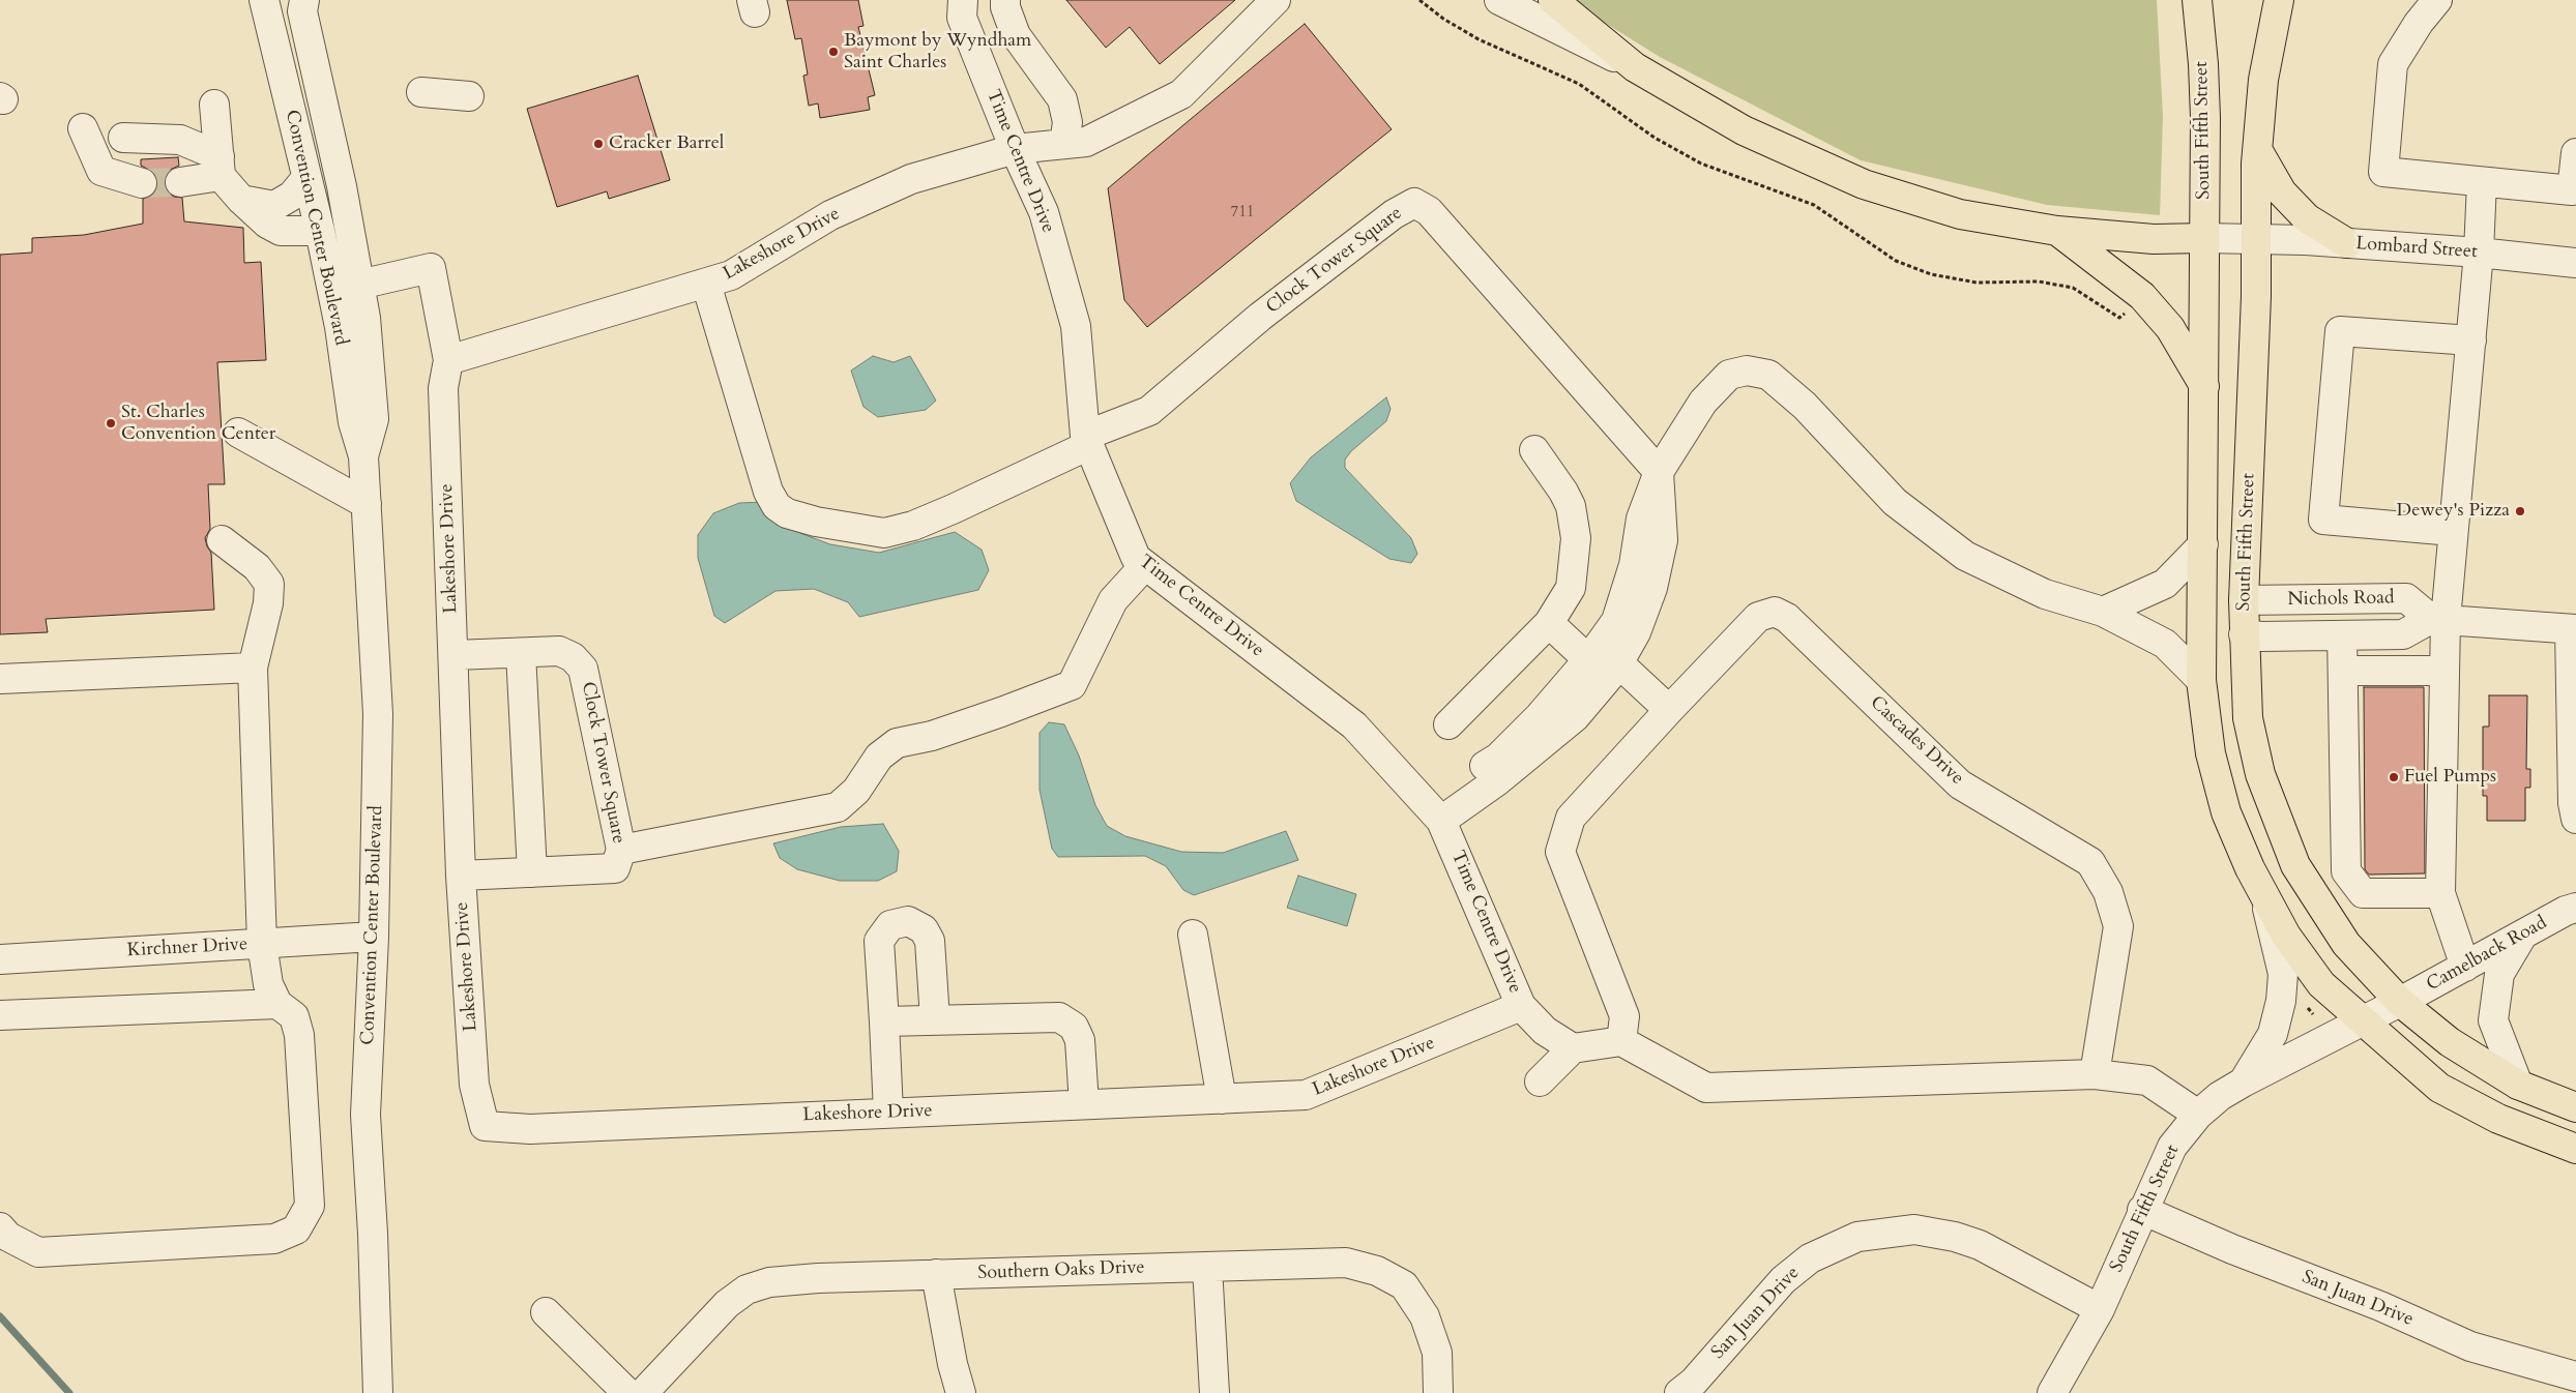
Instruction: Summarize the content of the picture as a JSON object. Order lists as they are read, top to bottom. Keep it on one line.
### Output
{"streets":{"main road":["South Fifth Street"],"street":["Time Centre Drive","Convention Center Boulevard","Lakeshore Drive","Lombard Street","Clock Tower Square","Nichols Road","Cascades Drive","Kirchner Drive","Camelback Road","Southern Oaks Drive","San Juan Drive"]},"crossings":[["South Fifth Street","Lombard Street"],["South Fifth Street","Nichols Road"],["South Fifth Street","Camelback Road"],["South Fifth Street","San Juan Drive"],["Time Centre Drive","Lakeshore Drive"],["Time Centre Drive","Clock Tower Square"],["Convention Center Boulevard","Kirchner Drive"],["Lakeshore Drive","Clock Tower Square"]],"places":["Baymont by Wyndham Saint Charles","Cracker Barrel","St. Charles Convention Center","Dewey's Pizza","Fuel Pumps"],"house_numbers":["711"]}
